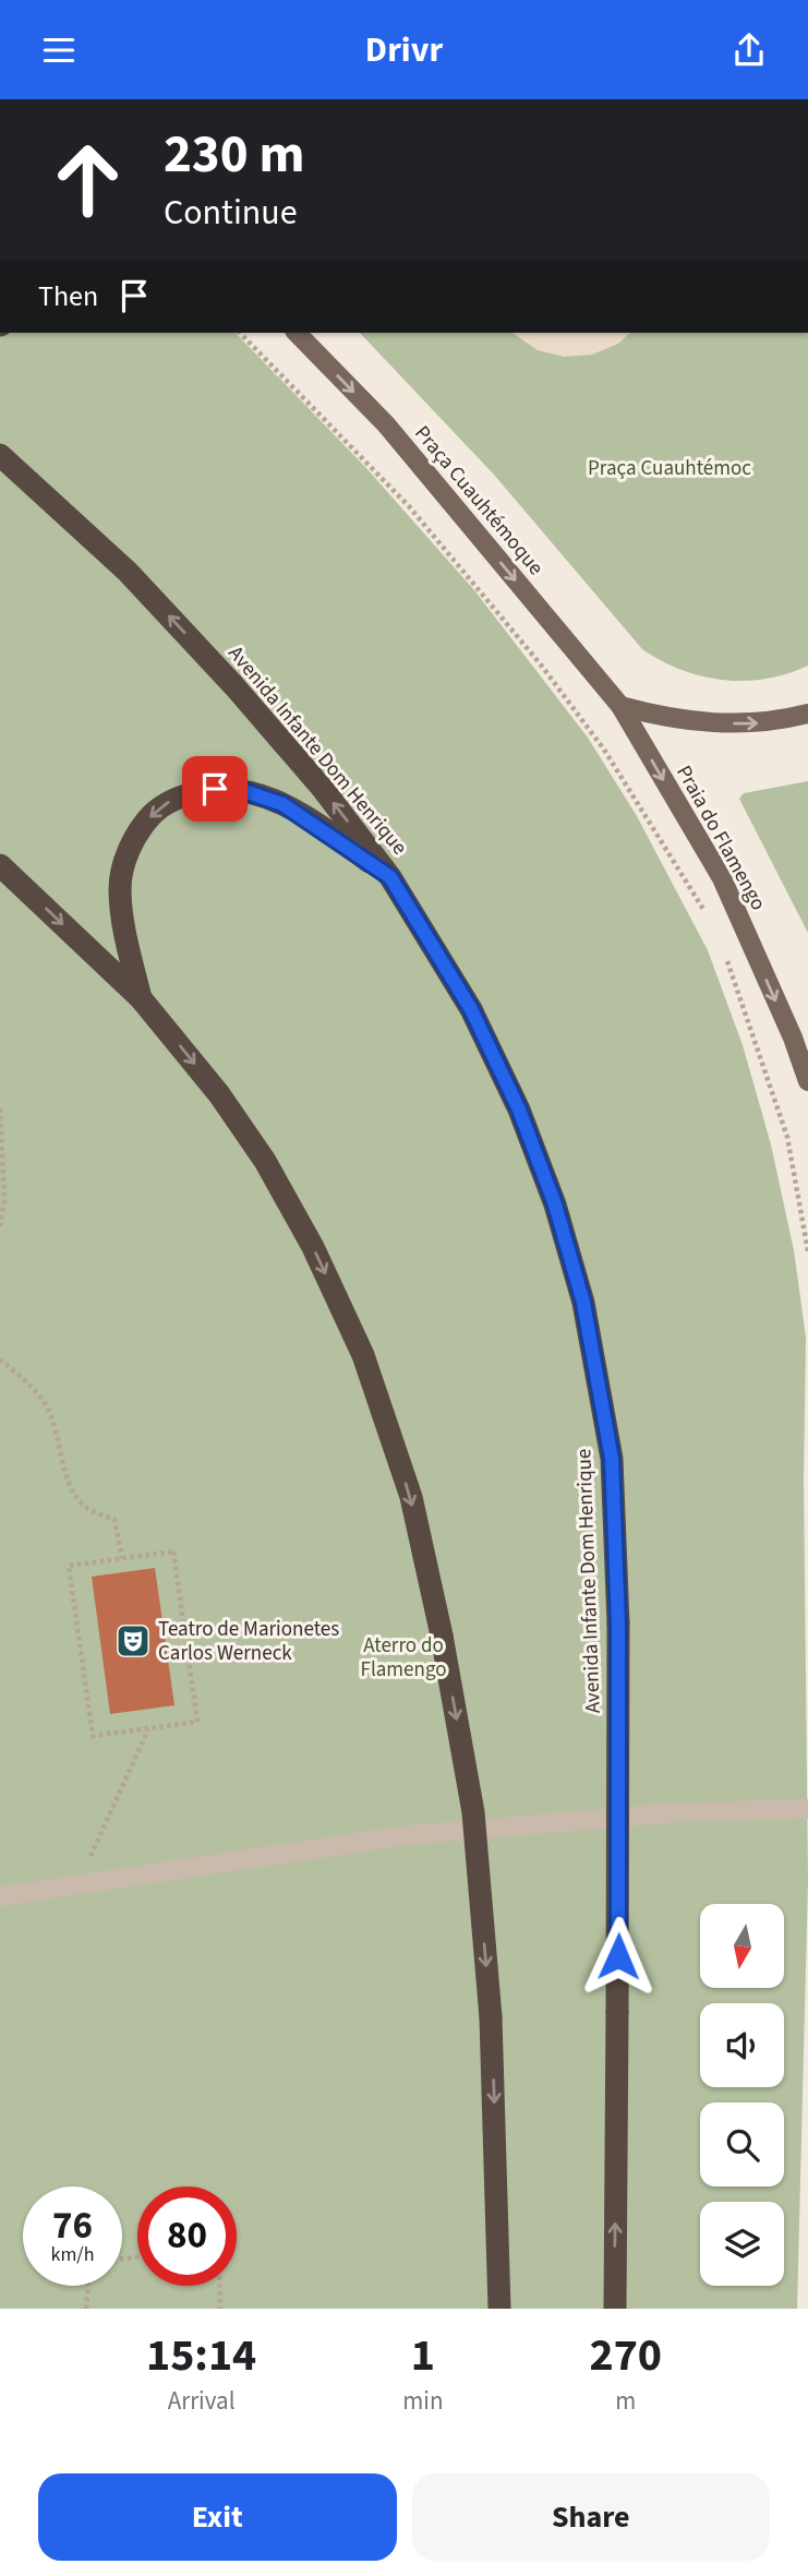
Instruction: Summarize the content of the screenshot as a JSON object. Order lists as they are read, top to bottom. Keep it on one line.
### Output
{"streets":{"highway":["Avenida Infante Dom Henrique"],"main road":["Praça Cuauhtémoque","Praia do Flamengo"]},"crossings":[["Praça Cuauhtémoque","Praia do Flamengo"]],"one_way":["Praça Cuauhtémoque","Praia do Flamengo"],"parks":["Praça Cuauhtémoc","Aterro do Flamengo"],"places":{"theatre":["Teatro de Marionetes Carlos Werneck"]},"north":"bottom","page":{"header":"Drivr","turn":["230 m","Continue"],"then":"Then","speed":"76 km/h","limit":"80","eta":["15:14","Arrival","1","min","270","m"],"buttons":["Exit","Share"]}}
